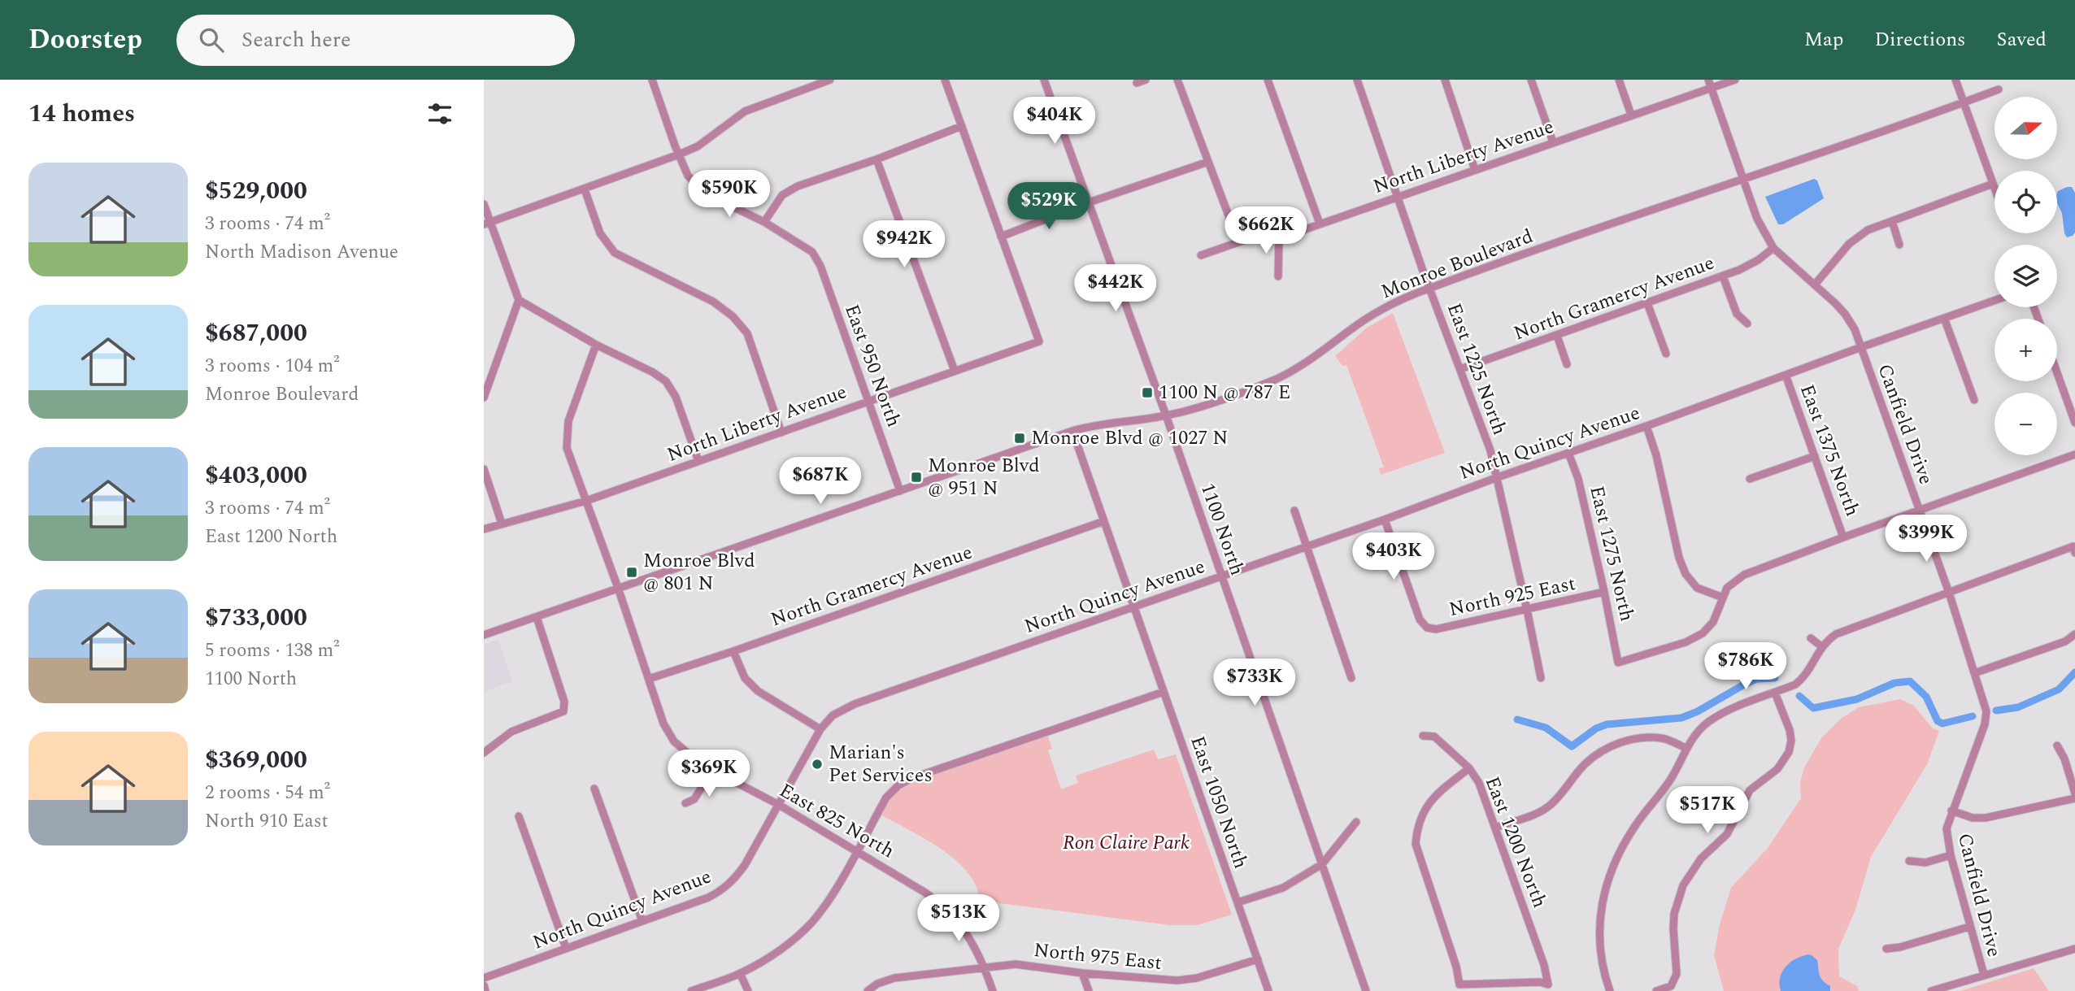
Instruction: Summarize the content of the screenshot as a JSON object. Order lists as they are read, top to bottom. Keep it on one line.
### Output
{"streets":{"street":["North Liberty Avenue","Monroe Boulevard","North Gramercy Avenue","East 950 North","East 1225 North","Canfield Drive","North Quincy Avenue","East 1375 North","1100 North","East 1275 North","North 925 East","East 1050 North","East 825 North","East 1200 North","North 975 East"]},"crossings":[["North Liberty Avenue","East 950 North"],["North Liberty Avenue","East 1225 North"],["North Liberty Avenue","Canfield Drive"],["Monroe Boulevard","East 950 North"],["Monroe Boulevard","East 1225 North"],["Monroe Boulevard","Canfield Drive"],["Monroe Boulevard","1100 North"],["Monroe Boulevard","East 1050 North"],["North Gramercy Avenue","East 1225 North"],["North Gramercy Avenue","Canfield Drive"],["North Gramercy Avenue","East 1050 North"],["North Gramercy Avenue","East 825 North"],["East 1225 North","North Quincy Avenue"],["East 1225 North","North 925 East"],["Canfield Drive","North Quincy Avenue"],["North Quincy Avenue","East 1375 North"],["North Quincy Avenue","1100 North"],["North Quincy Avenue","East 1275 North"],["North Quincy Avenue","North 925 East"],["North Quincy Avenue","East 1050 North"],["North Quincy Avenue","East 825 North"],["East 1275 North","North 925 East"],["East 1050 North","North 975 East"],["East 825 North","North 975 East"]],"parks":["Ron Claire Park"],"places":{"transit":["1100 N @ 787 E","Monroe Blvd @ 1027 N","Monroe Blvd @ 951 N","Monroe Blvd @ 801 N"],"other":["Marian's Pet Services"]},"north":"right","page":{"header":"Doorstep","search":"Search here","nav":["Map","Directions","Saved"],"heading":"14 homes","map_buttons":["+","−"],"price":["$404K","$590K","$529K","$662K","$942K","$442K","$687K","$399K","$403K","$786K","$733K","$369K","$517K","$513K"],"list":[{"name":"$529,000","note":"3 rooms · 74 m² · North Madison Avenue"},{"name":"$687,000","note":"3 rooms · 104 m² · Monroe Boulevard"},{"name":"$403,000","note":"3 rooms · 74 m² · East 1200 North"},{"name":"$733,000","note":"5 rooms · 138 m² · 1100 North"},{"name":"$369,000","note":"2 rooms · 54 m² · North 910 East"}]}}
